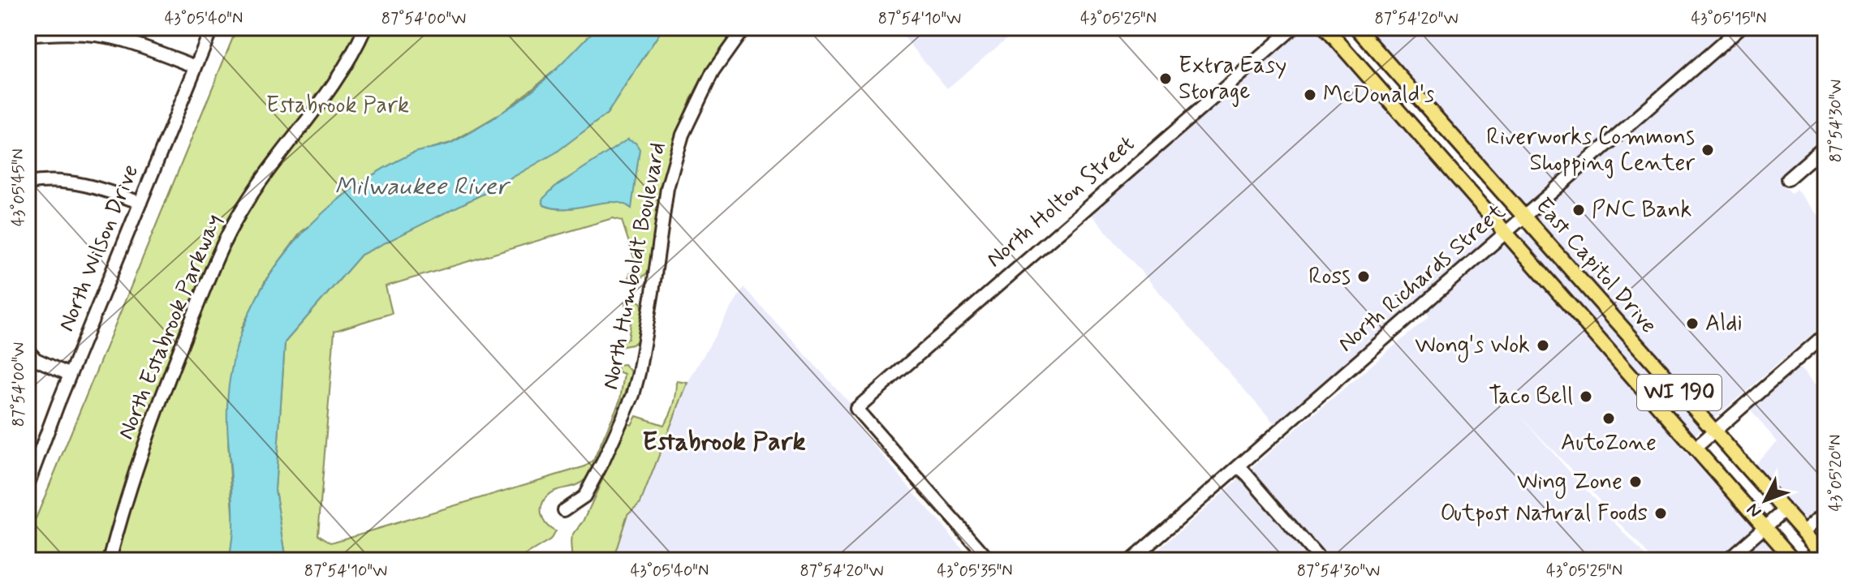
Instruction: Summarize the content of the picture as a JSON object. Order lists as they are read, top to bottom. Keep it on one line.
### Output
{"streets":{"main road":["East Capitol Drive","WI 190"],"street":["North Holton Street","North Wilson Drive","North Humboldt Boulevard","North Richards Street","North Estabrook Parkway"]},"crossings":[["East Capitol Drive","North Richards Street"],["East Capitol Drive","WI 190"]],"districts":["Estabrook Park"],"water":["Milwaukee River"],"parks":["Estabrook Park"],"places":["Extra Easy Storage","McDonald's","Riverworks Commons Shopping Center","PNC Bank","Ross","Aldi","Wong's Wok","Taco Bell","AutoZone","Wing Zone","Outpost Natural Foods"],"north":"bottom left","coordinates":["43°05'40\"N","87°54'00\"W","87°54'10\"W","43°05'25\"N","87°54'20\"W","43°05'15\"N","87°54'30\"W","43°05'45\"N","43°05'20\"N","43°05'35\"N"]}
